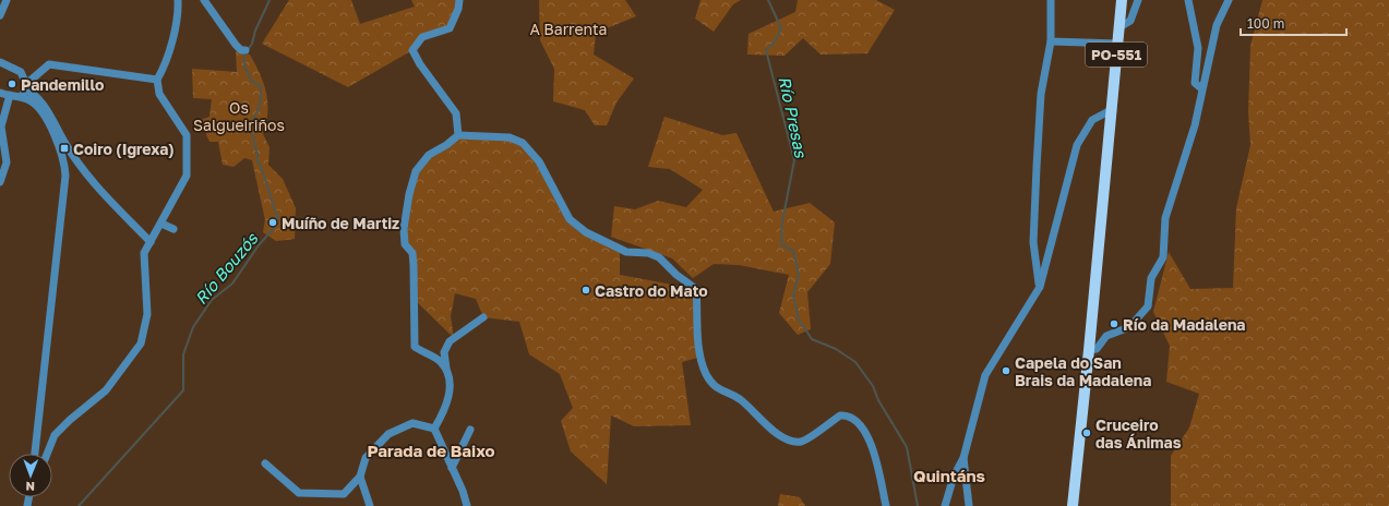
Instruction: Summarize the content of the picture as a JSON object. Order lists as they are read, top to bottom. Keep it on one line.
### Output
{"streets":{"main road":["PO-551"]},"districts":["Parada de Baixo","Quintáns"],"water":["Río Presas","Río Bouzós"],"parks":["A Barrenta","Os Salgueiriños"],"places":{"other":["Pandemillo","Muíño de Martiz","Castro do Mato","Río da Madalena","Capela do San Brais da Madalena","Cruceiro das Ánimas"],"transit":["Coiro (Igrexa)"]},"scale_bar":"100 m","north":"bottom"}
